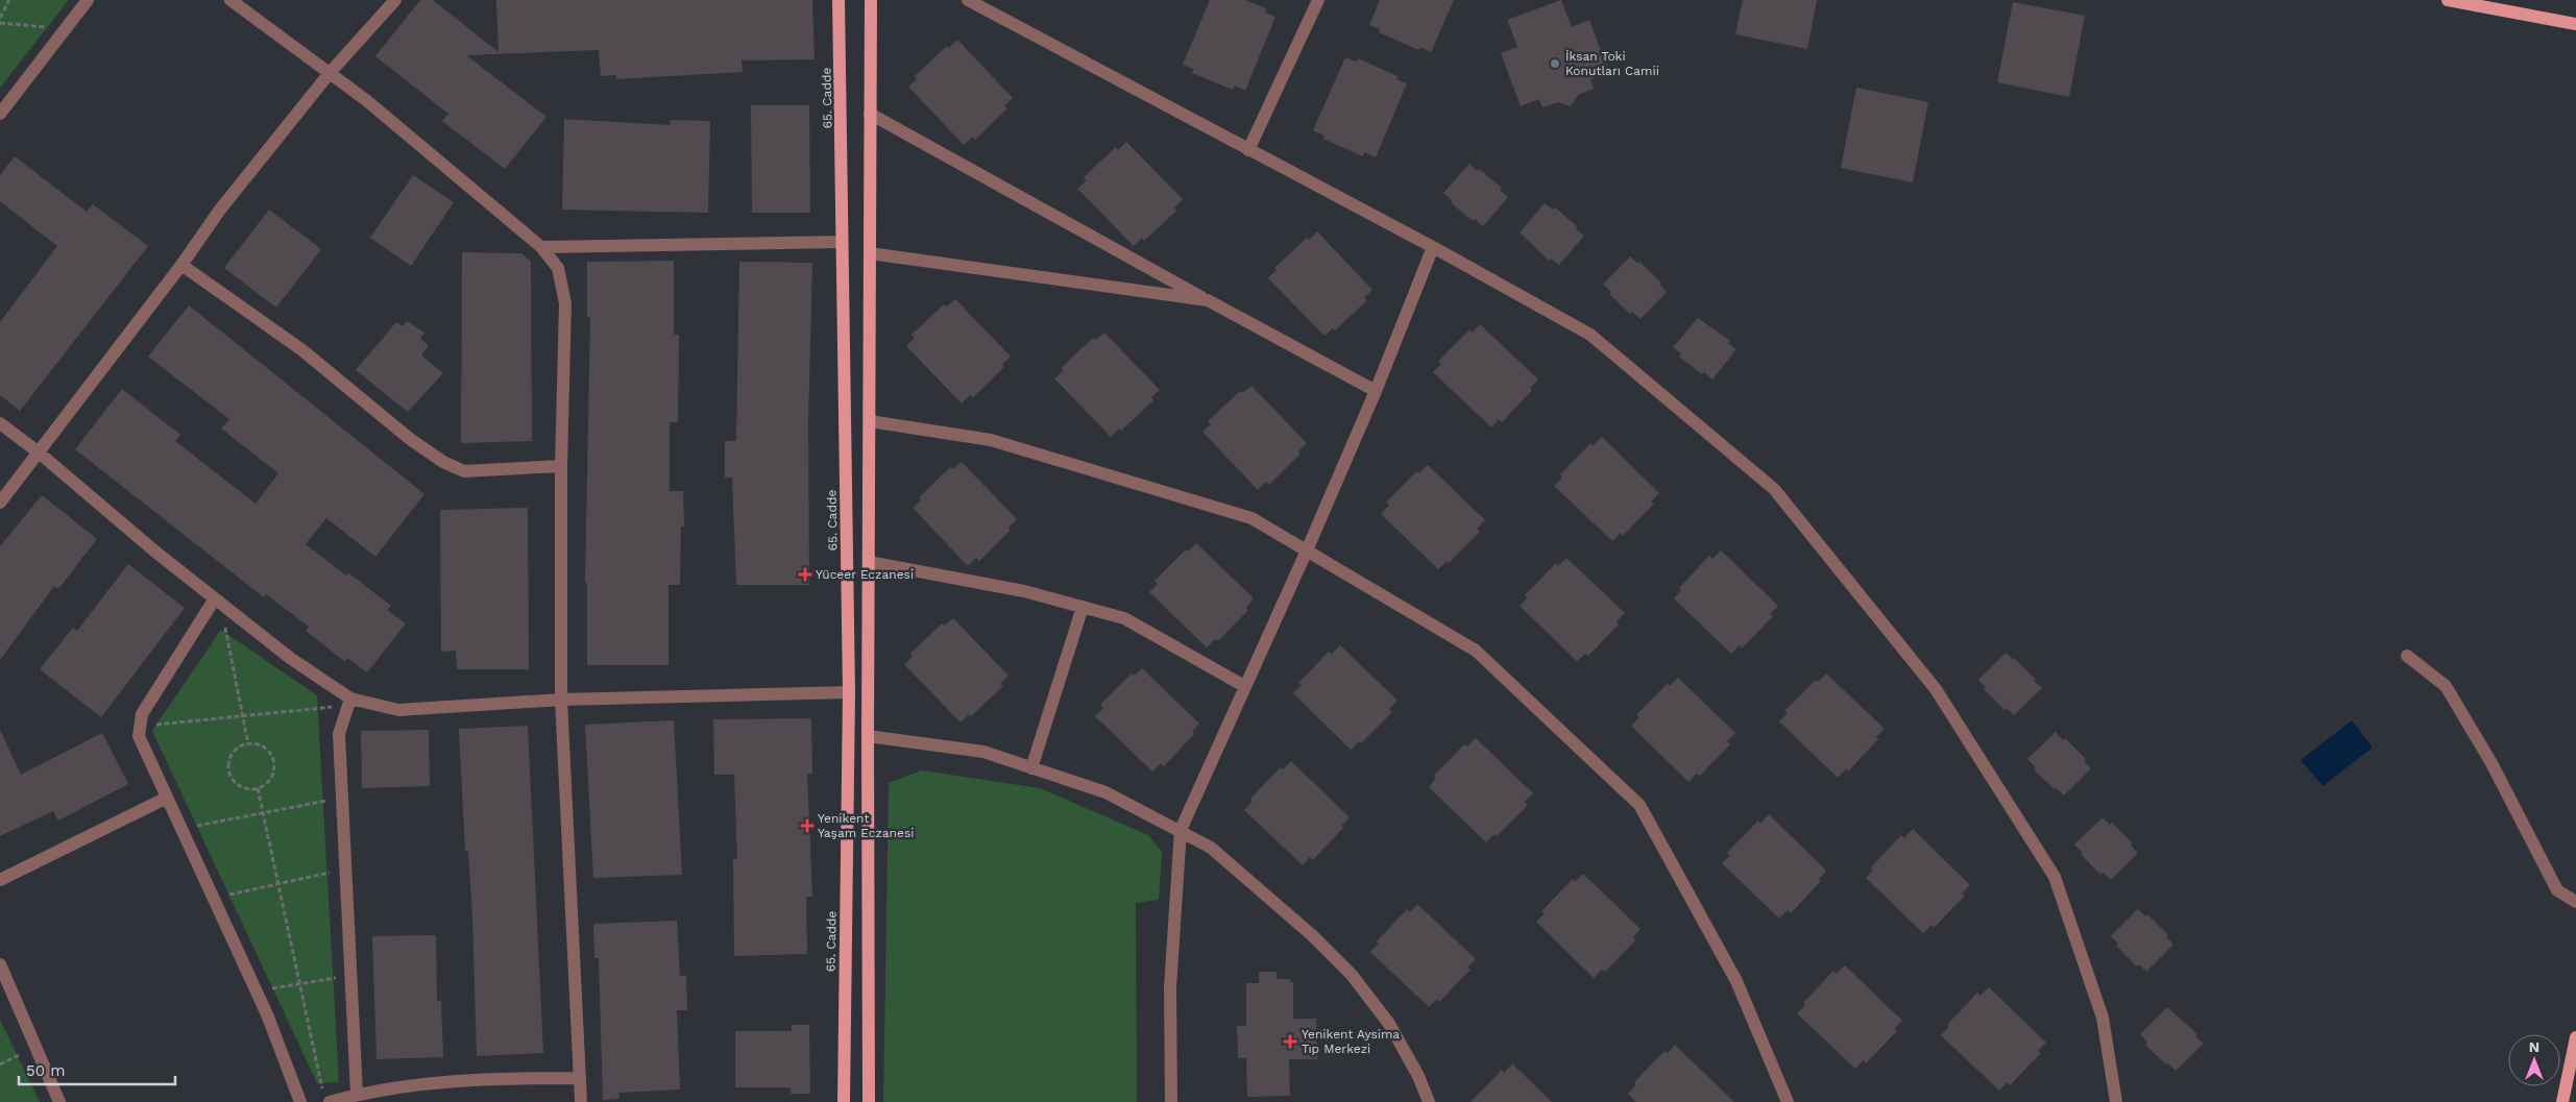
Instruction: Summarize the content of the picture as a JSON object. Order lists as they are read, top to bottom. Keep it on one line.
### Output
{"streets":{"main road":["65. Cadde"]},"places":{"other":["İksan Toki Konutları Camii"],"health":["Yüceer Eczanesi","Yenikent Yaşam Eczanesi","Yenikent Aysima Tıp Merkezi"]},"scale_bar":"50 m","north":"top"}
